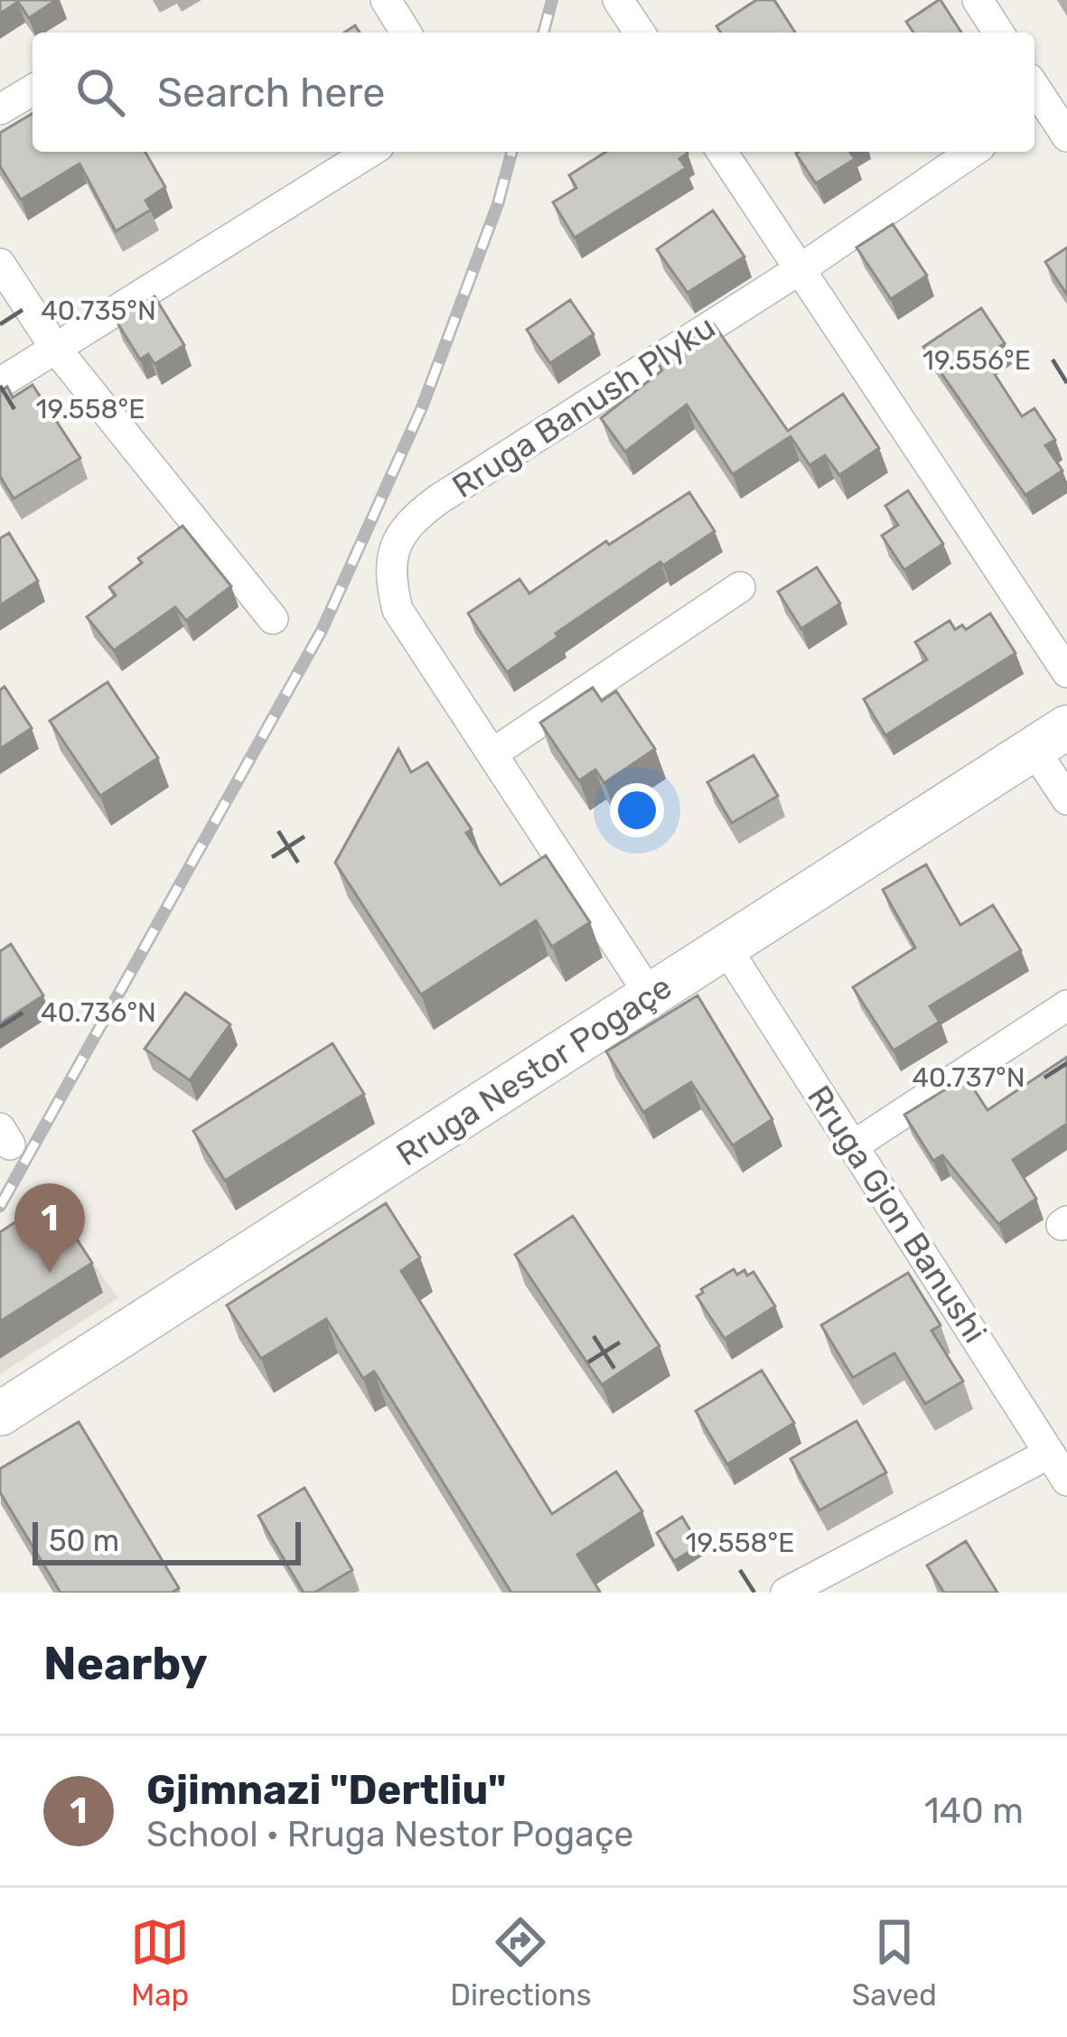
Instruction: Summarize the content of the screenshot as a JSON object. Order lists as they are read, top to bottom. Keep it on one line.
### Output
{"streets":{"street":["Rruga Banush Plyku","Rruga Nestor Pogaçe","Rruga Gjon Banushi"]},"crossings":[["Rruga Banush Plyku","Rruga Nestor Pogaçe"],["Rruga Nestor Pogaçe","Rruga Gjon Banushi"]],"scale_bar":"50 m","page":{"search":"Search here","pins":"1","scale":"50 m","heading":"Nearby","list":[{"mark":"1","name":"Gjimnazi \"Dertliu\"","note":"School · Rruga Nestor Pogaçe","value":"140 m"}],"nav":["Map","Directions","Saved"]},"coordinates":["40.735°N","19.556°E","19.558°E","40.736°N","40.737°N"]}
